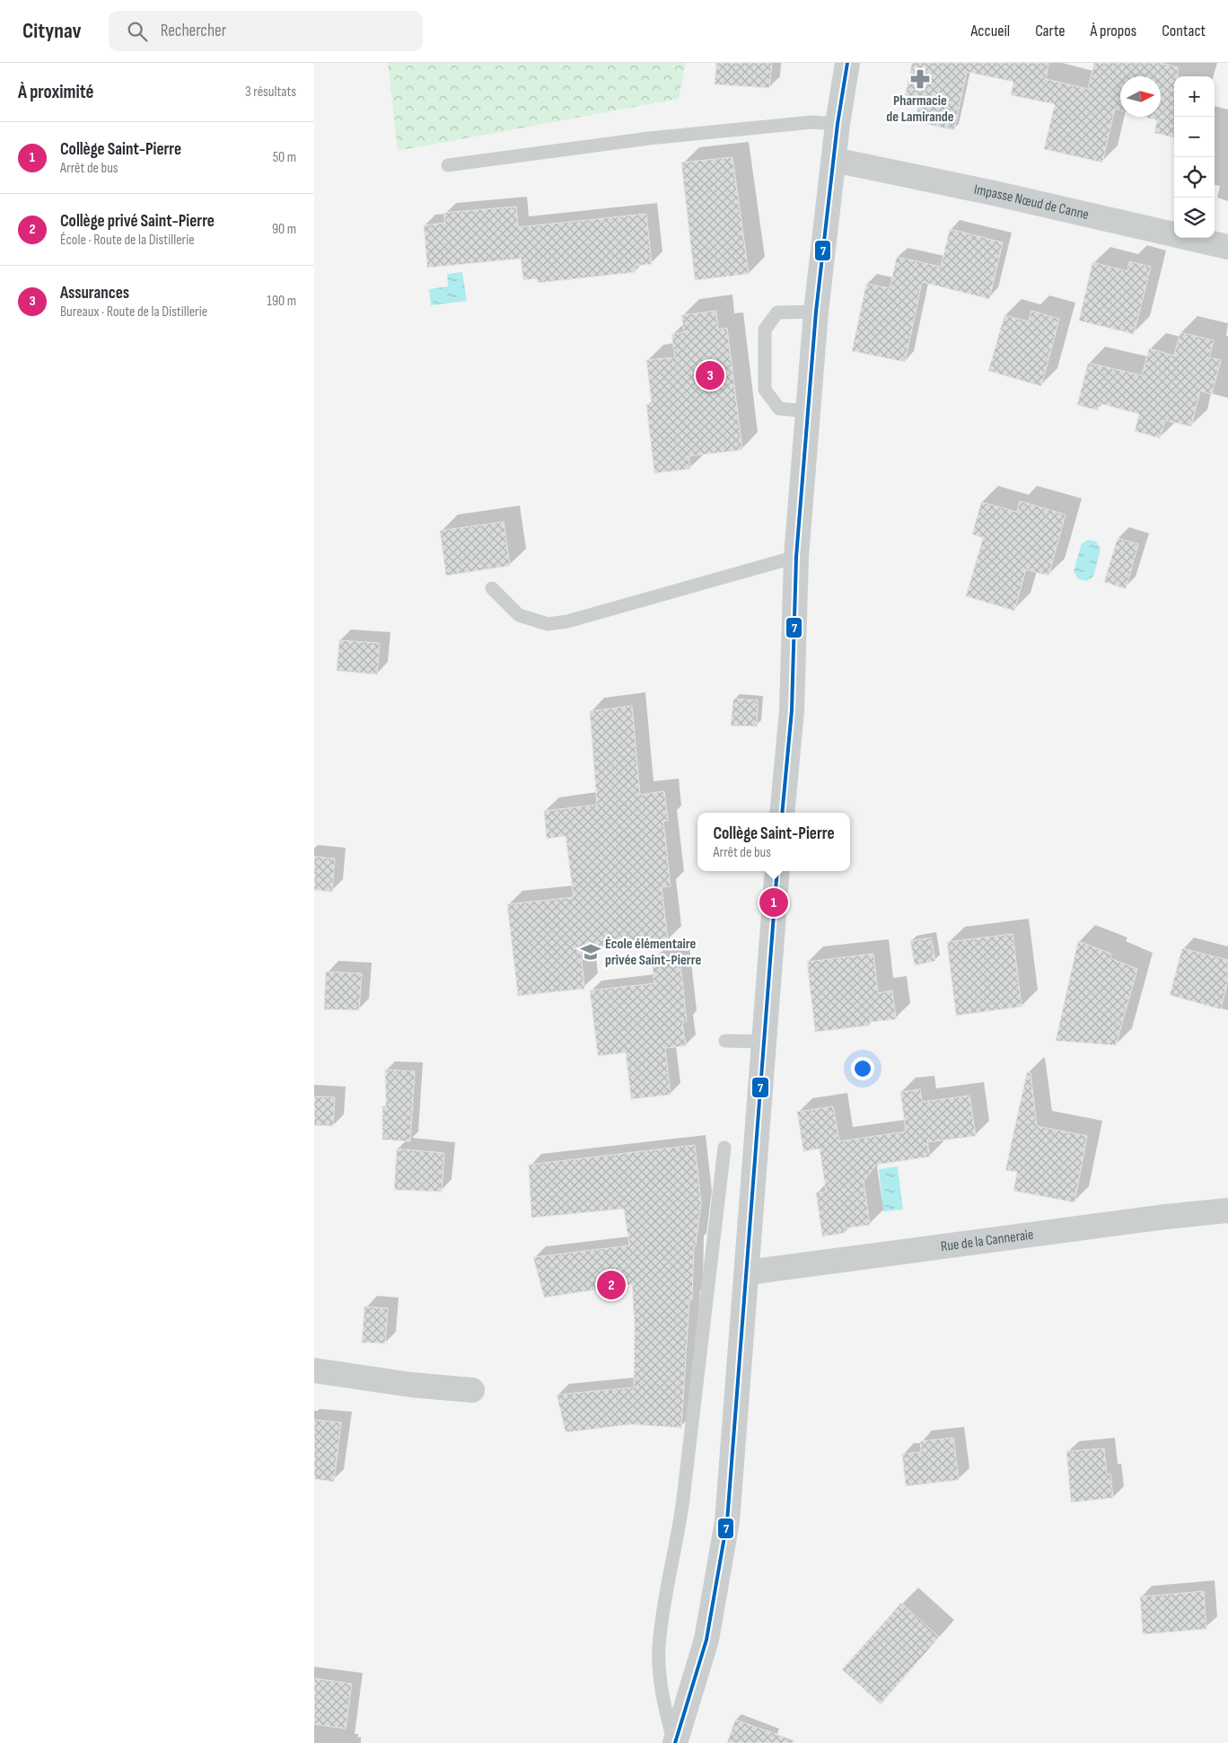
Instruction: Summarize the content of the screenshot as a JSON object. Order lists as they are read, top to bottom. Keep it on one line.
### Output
{"streets":{"street":["Impasse Nœud de Canne","Rue de la Canneraie"]},"places":{"pharmacy":["Pharmacie de Lamirande"],"school or university":["École élémentaire privée Saint-Pierre"]},"lines":["transit line 7"],"north":"right","page":{"header":"Citynav","search":"Rechercher","nav":["Accueil","Carte","À propos","Contact"],"heading":["À proximité","3 résultats"],"map_buttons":["+","−"],"list":[{"mark":"1","name":"Collège Saint-Pierre","note":"Arrêt de bus","value":"50 m"},{"mark":"2","name":"Collège privé Saint-Pierre","note":"École · Route de la Distillerie","value":"90 m"},{"mark":"3","name":"Assurances","note":"Bureaux · Route de la Distillerie","value":"190 m"}],"pins":["3","1","2"],"popup":["Collège Saint-Pierre","Arrêt de bus"]}}
